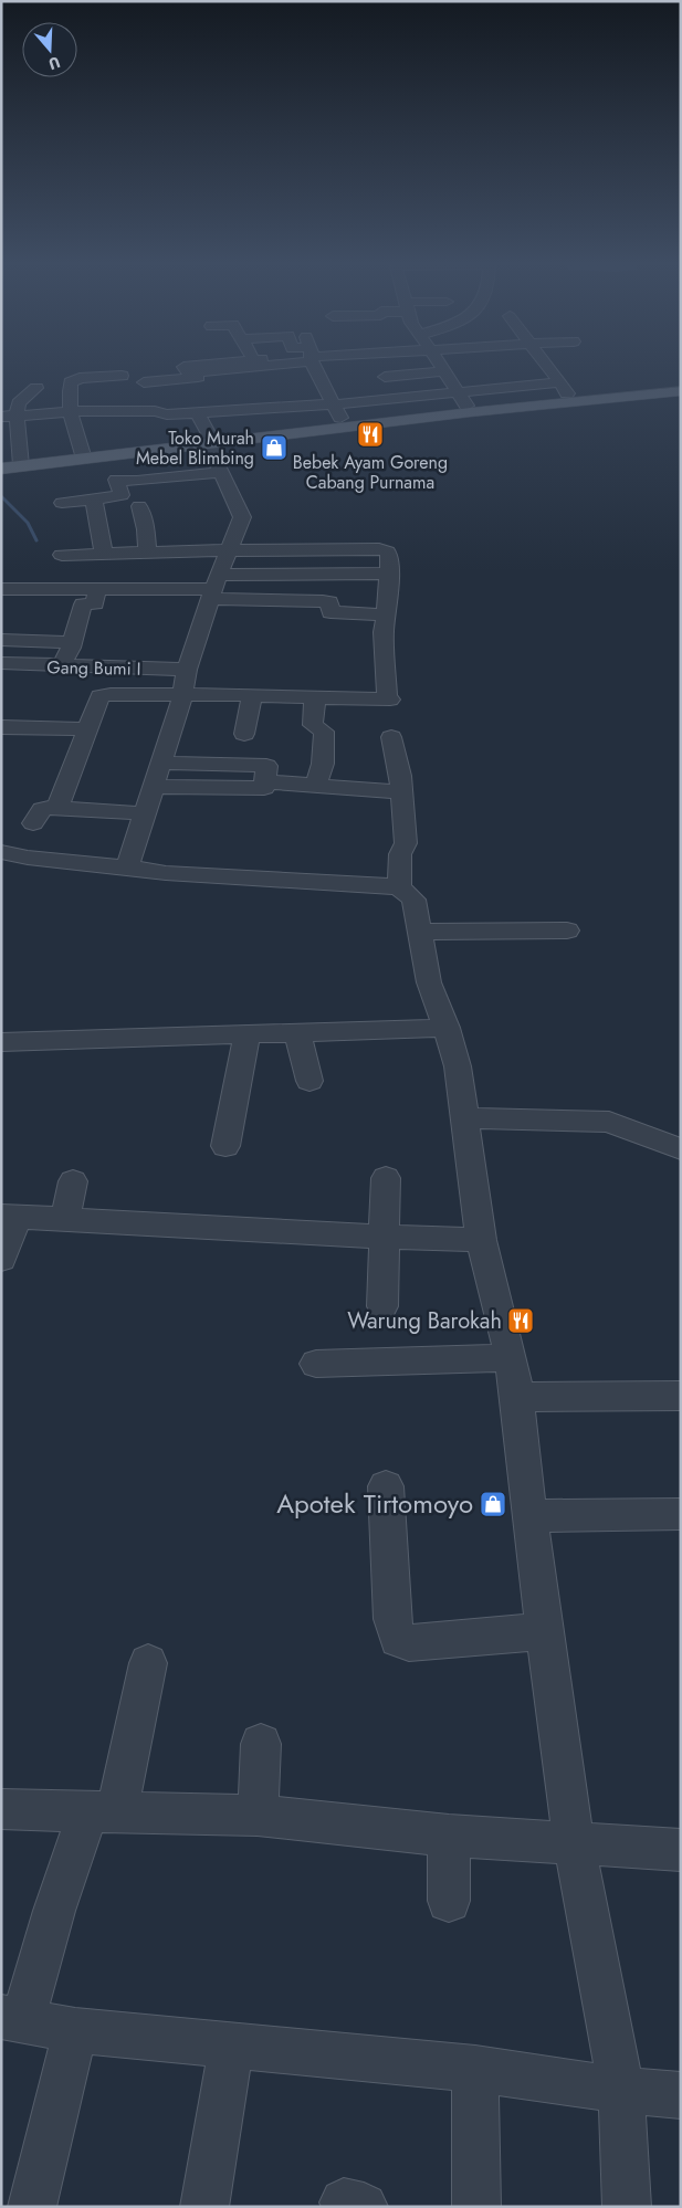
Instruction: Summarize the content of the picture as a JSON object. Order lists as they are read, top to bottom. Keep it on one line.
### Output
{"streets":{"street":["Gang Bumi I"]},"places":{"restaurant":["Bebek Ayam Goreng Cabang Purnama","Warung Barokah"],"shop":["Toko Murah Mebel Blimbing","Apotek Tirtomoyo"]},"north":"bottom"}
